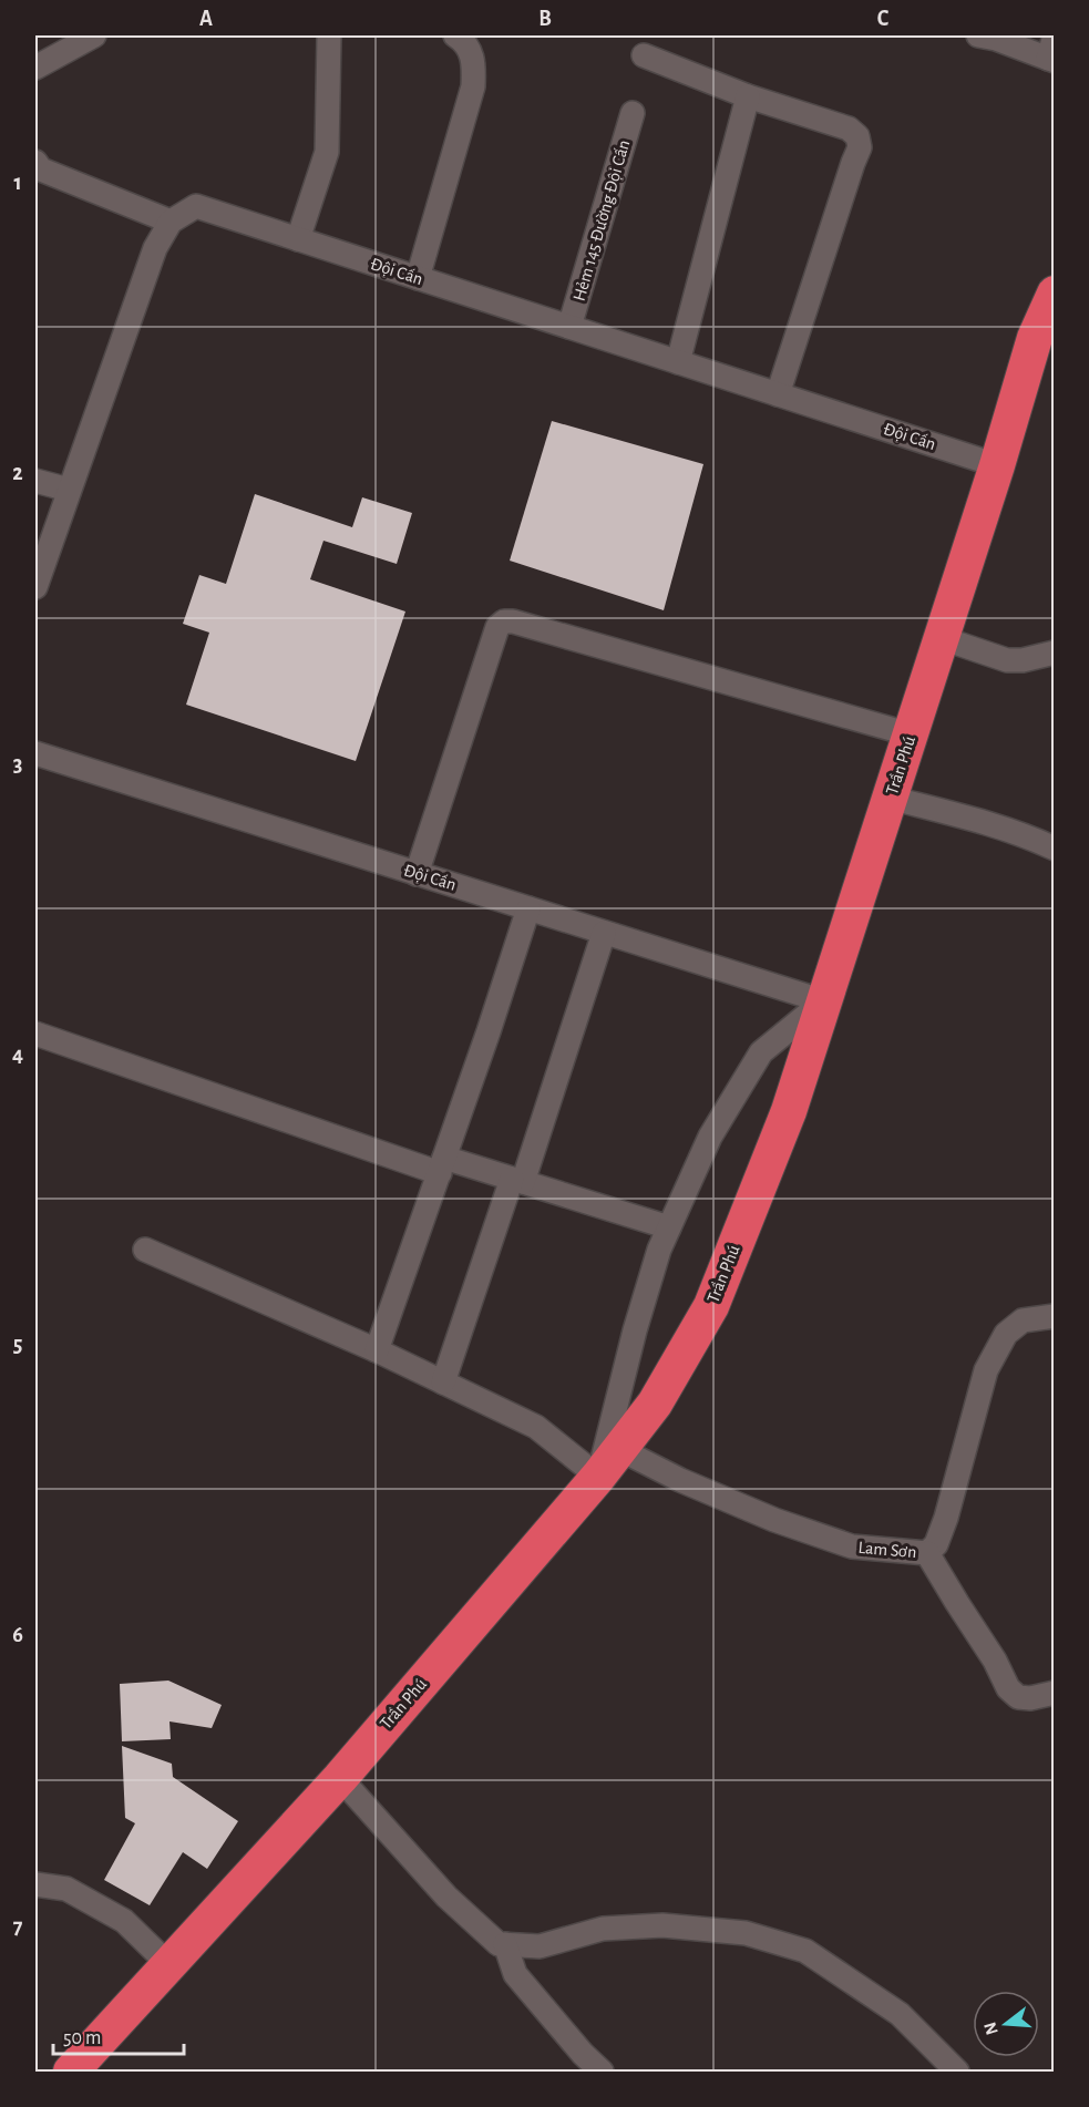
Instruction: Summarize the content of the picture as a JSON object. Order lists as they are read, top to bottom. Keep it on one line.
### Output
{"streets":{"highway":["Trần Phú"],"street":["Hẻm 145 Đường Đội Cấn","Đội Cấn","Lam Sơn"]},"crossings":[["Hẻm 145 Đường Đội Cấn","Đội Cấn"],["Đội Cấn","Trần Phú"],["Trần Phú","Lam Sơn"]],"scale_bar":"50 m","north":"left","grid":{"columns":["A","B","C"],"rows":["1","2","3","4","5","6","7"]}}
